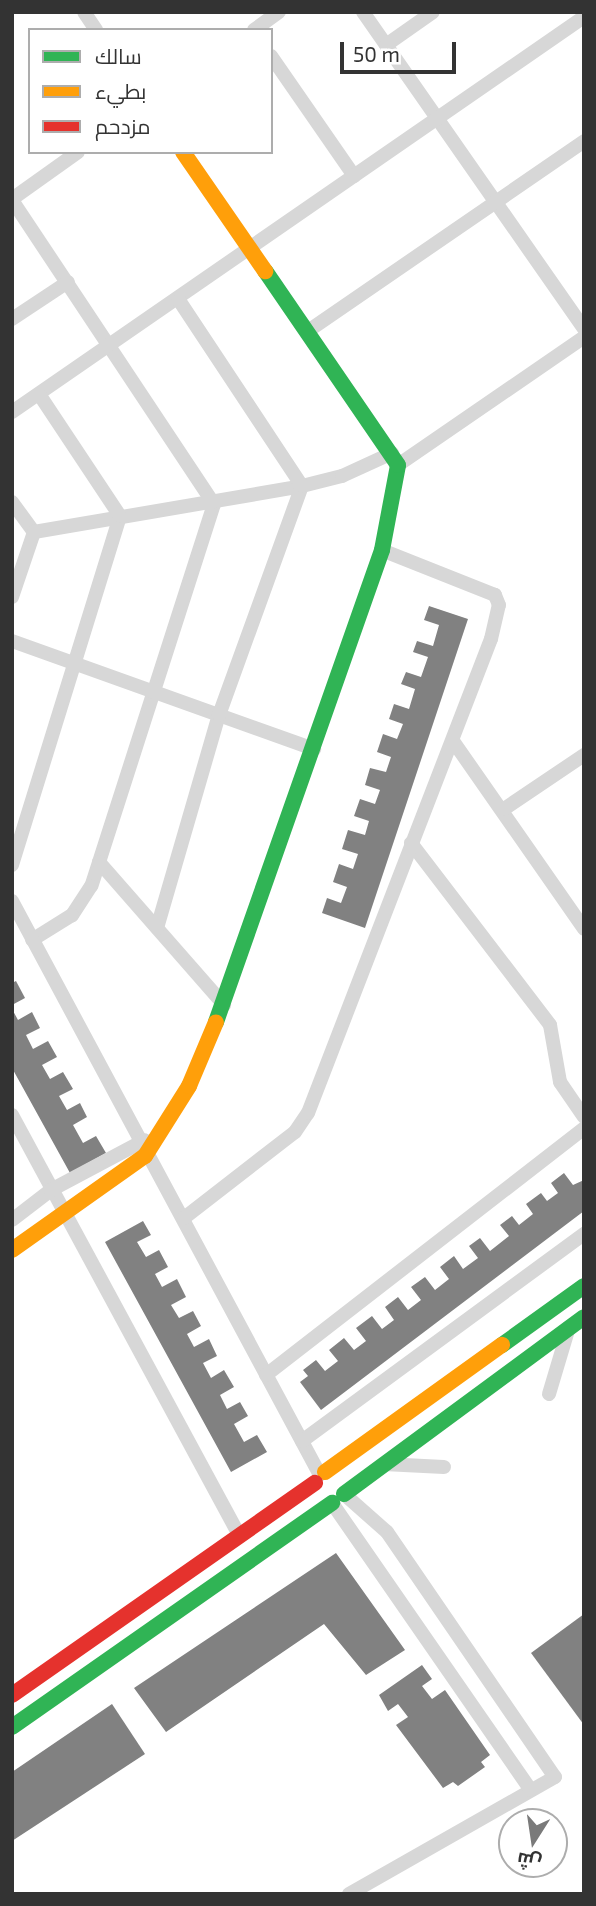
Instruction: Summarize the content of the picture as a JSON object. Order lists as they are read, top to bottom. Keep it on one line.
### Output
{"legend":["سالك","بطيء","مزدحم"],"scale_bar":"50 m","north":"bottom"}
